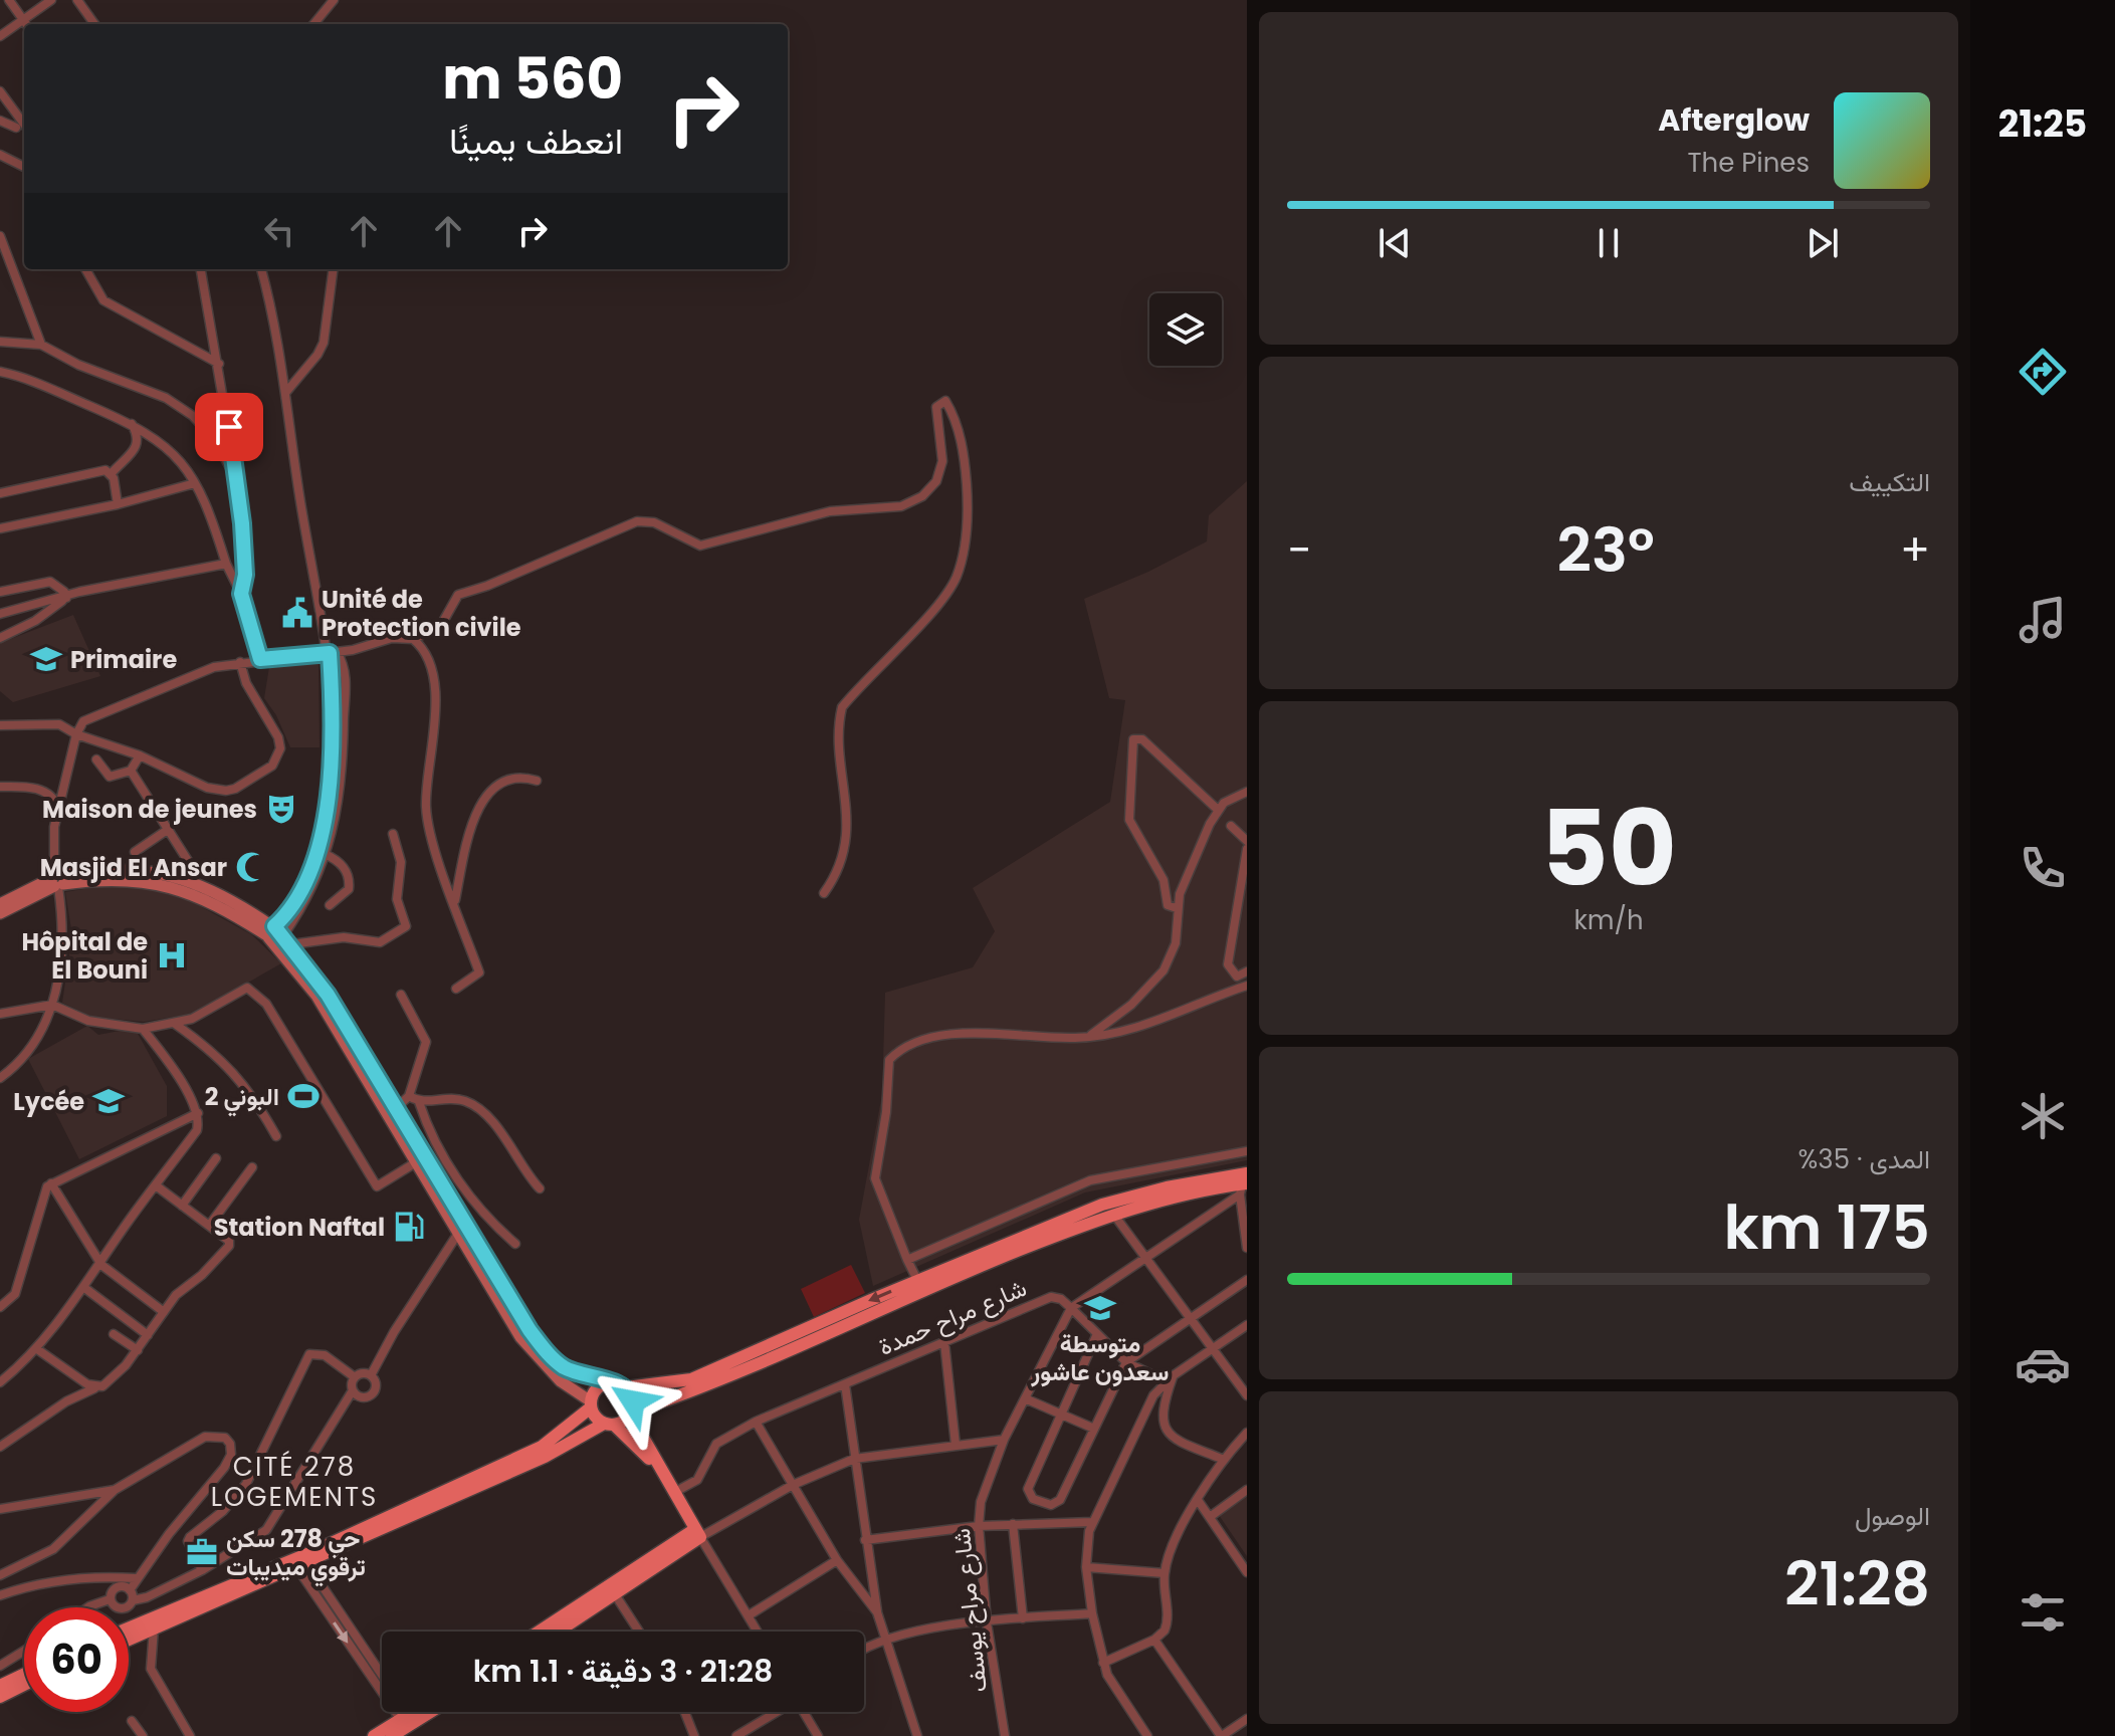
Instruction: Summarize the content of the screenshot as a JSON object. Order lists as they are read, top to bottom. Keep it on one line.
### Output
{"streets":{"street":["شارع مراح حمدة","شارع مراح يوسف"]},"crossings":[["شارع مراح حمدة","شارع مراح يوسف"]],"districts":["CITÉ 278 LOGEMENTS"],"places":{"public building":["Unité de Protection civile"],"school or university":["Primaire","Lycée","متوسطة سعدون عاشور"],"theatre":["Maison de jeunes"],"mosque":["Masjid El Ansar"],"hospital":["Hôpital de El Bouni"],"sports":["البوني 2"],"fuel station":["Station Naftal"],"office":["حي 278 سكن ترقوي ميديبات"]},"page":{"tabs":"21:25","turn":["560 m","انعطف يمينًا"],"song":["Afterglow","The Pines"],"tile":["التكييف",["50","km/h"],["المدى · 35%","175 km"],["الوصول","21:28"]],"heat":["−","23°","+"],"limit":"60","trip":"21:28 · 3 دقيقة · 1.1 km"}}
